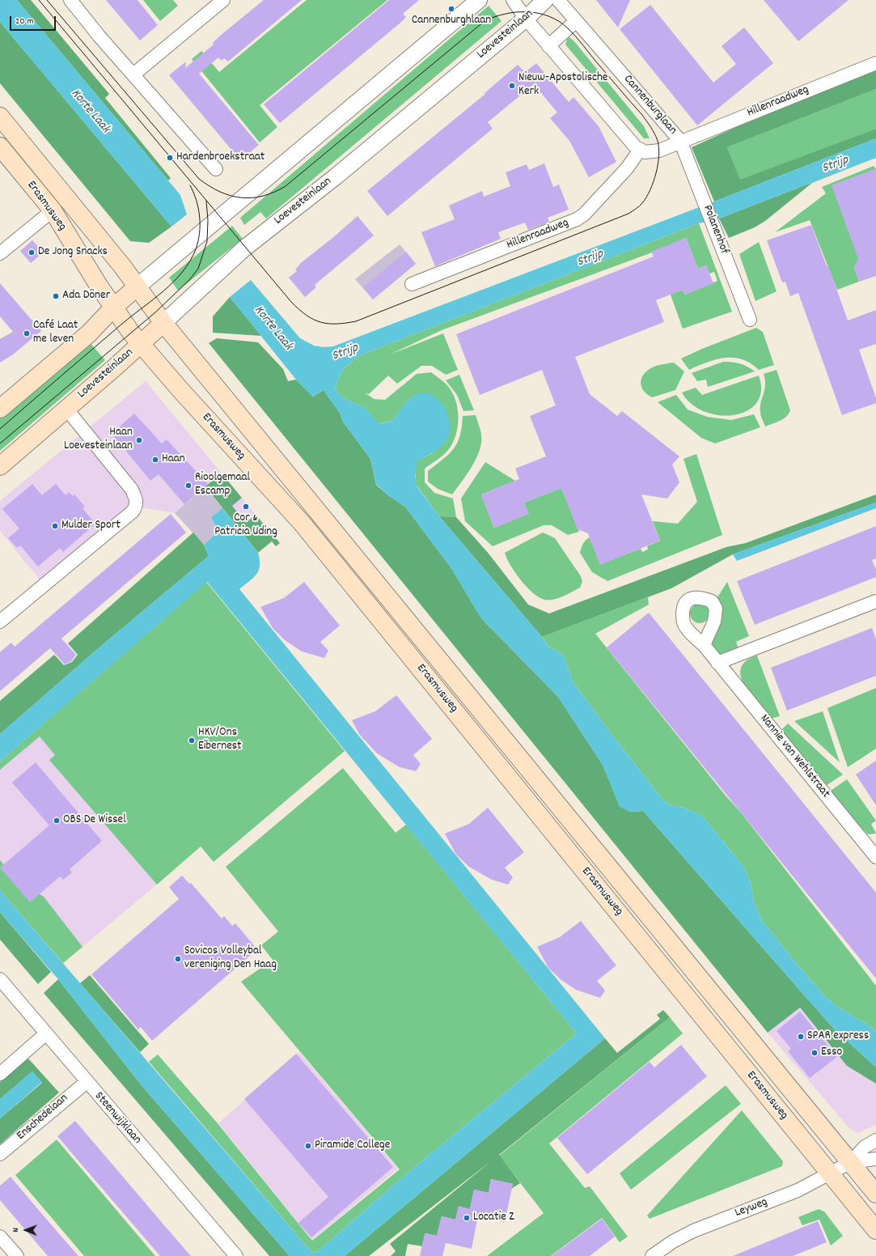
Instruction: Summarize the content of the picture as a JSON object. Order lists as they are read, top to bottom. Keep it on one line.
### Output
{"streets":{"main road":["Loevesteinlaan","Erasmusweg"],"street":["Hillenraadweg","Cannenburglaan","Polanenhof","Nannie van Wehlstraat","Enschedelaan","Steenwijklaan","Leyweg"]},"crossings":[["Loevesteinlaan","Erasmusweg"],["Hillenraadweg","Cannenburglaan"],["Hillenraadweg","Polanenhof"],["Cannenburglaan","Polanenhof"],["Erasmusweg","Leyweg"],["Enschedelaan","Steenwijklaan"]],"water":["Korte Laak","Strijp"],"places":["Cannenburghlaan","Nieuw-Apostolische Kerk","Hardenbroekstraat","De Jong Snacks","Ada Döner","Café Laat me leven","Haan Loevesteinlaan","Haan","Rioolgemaal Escamp","Cor & Patricia Uding","Mulder Sport","HKV/Ons Eibernest","OBS De Wissel","Sovicos Volleybal vereniging Den Haag","SPAR express","Esso","Piramide College","Locatie Z"],"scale_bar":"20 m","north":"left"}
